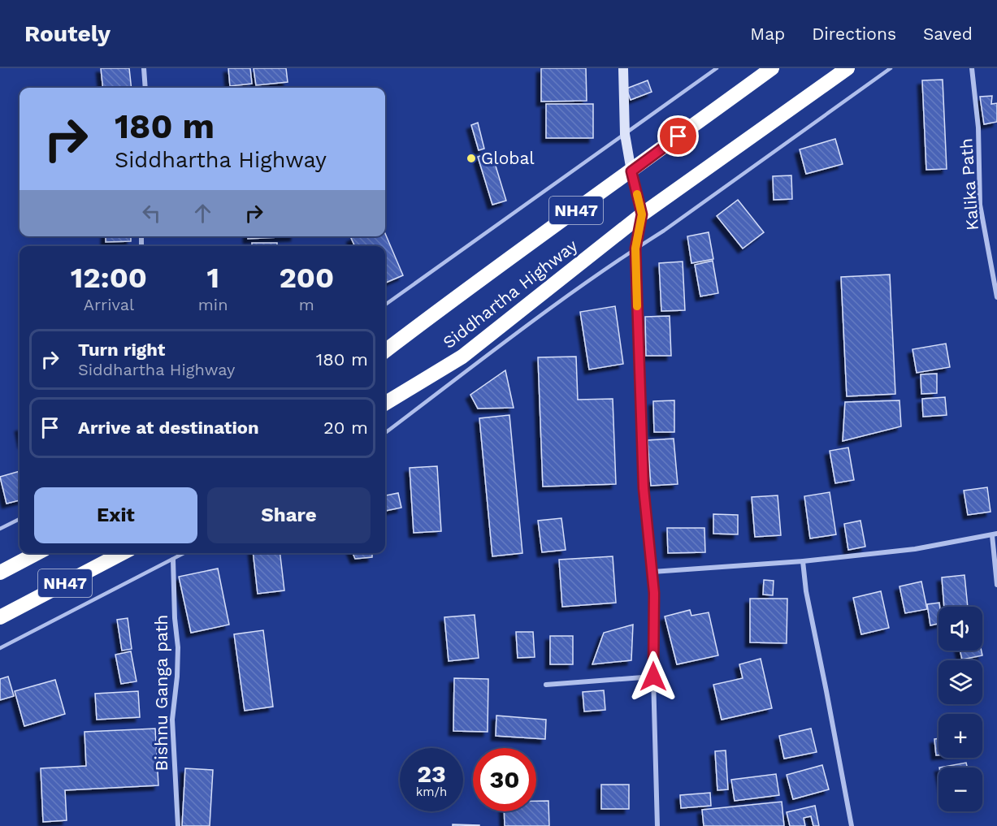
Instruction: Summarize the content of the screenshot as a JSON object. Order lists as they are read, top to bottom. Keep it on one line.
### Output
{"streets":{"highway":["NH47","Siddhartha Highway"],"street":["Kalika Path","Bishnu Ganga path"]},"places":["Global"],"page":{"header":"Routely","nav":["Map","Directions","Saved"],"turn":["180 m","Siddhartha Highway"],"eta":["12:00","Arrival","1","min","200","m"],"list":[{"name":"Turn right","note":"Siddhartha Highway","value":"180 m"},{"name":"Arrive at destination","value":"20 m"}],"buttons":["Exit","Share"],"map_buttons":["+","−"],"speed":"23 km/h","limit":"30"}}
